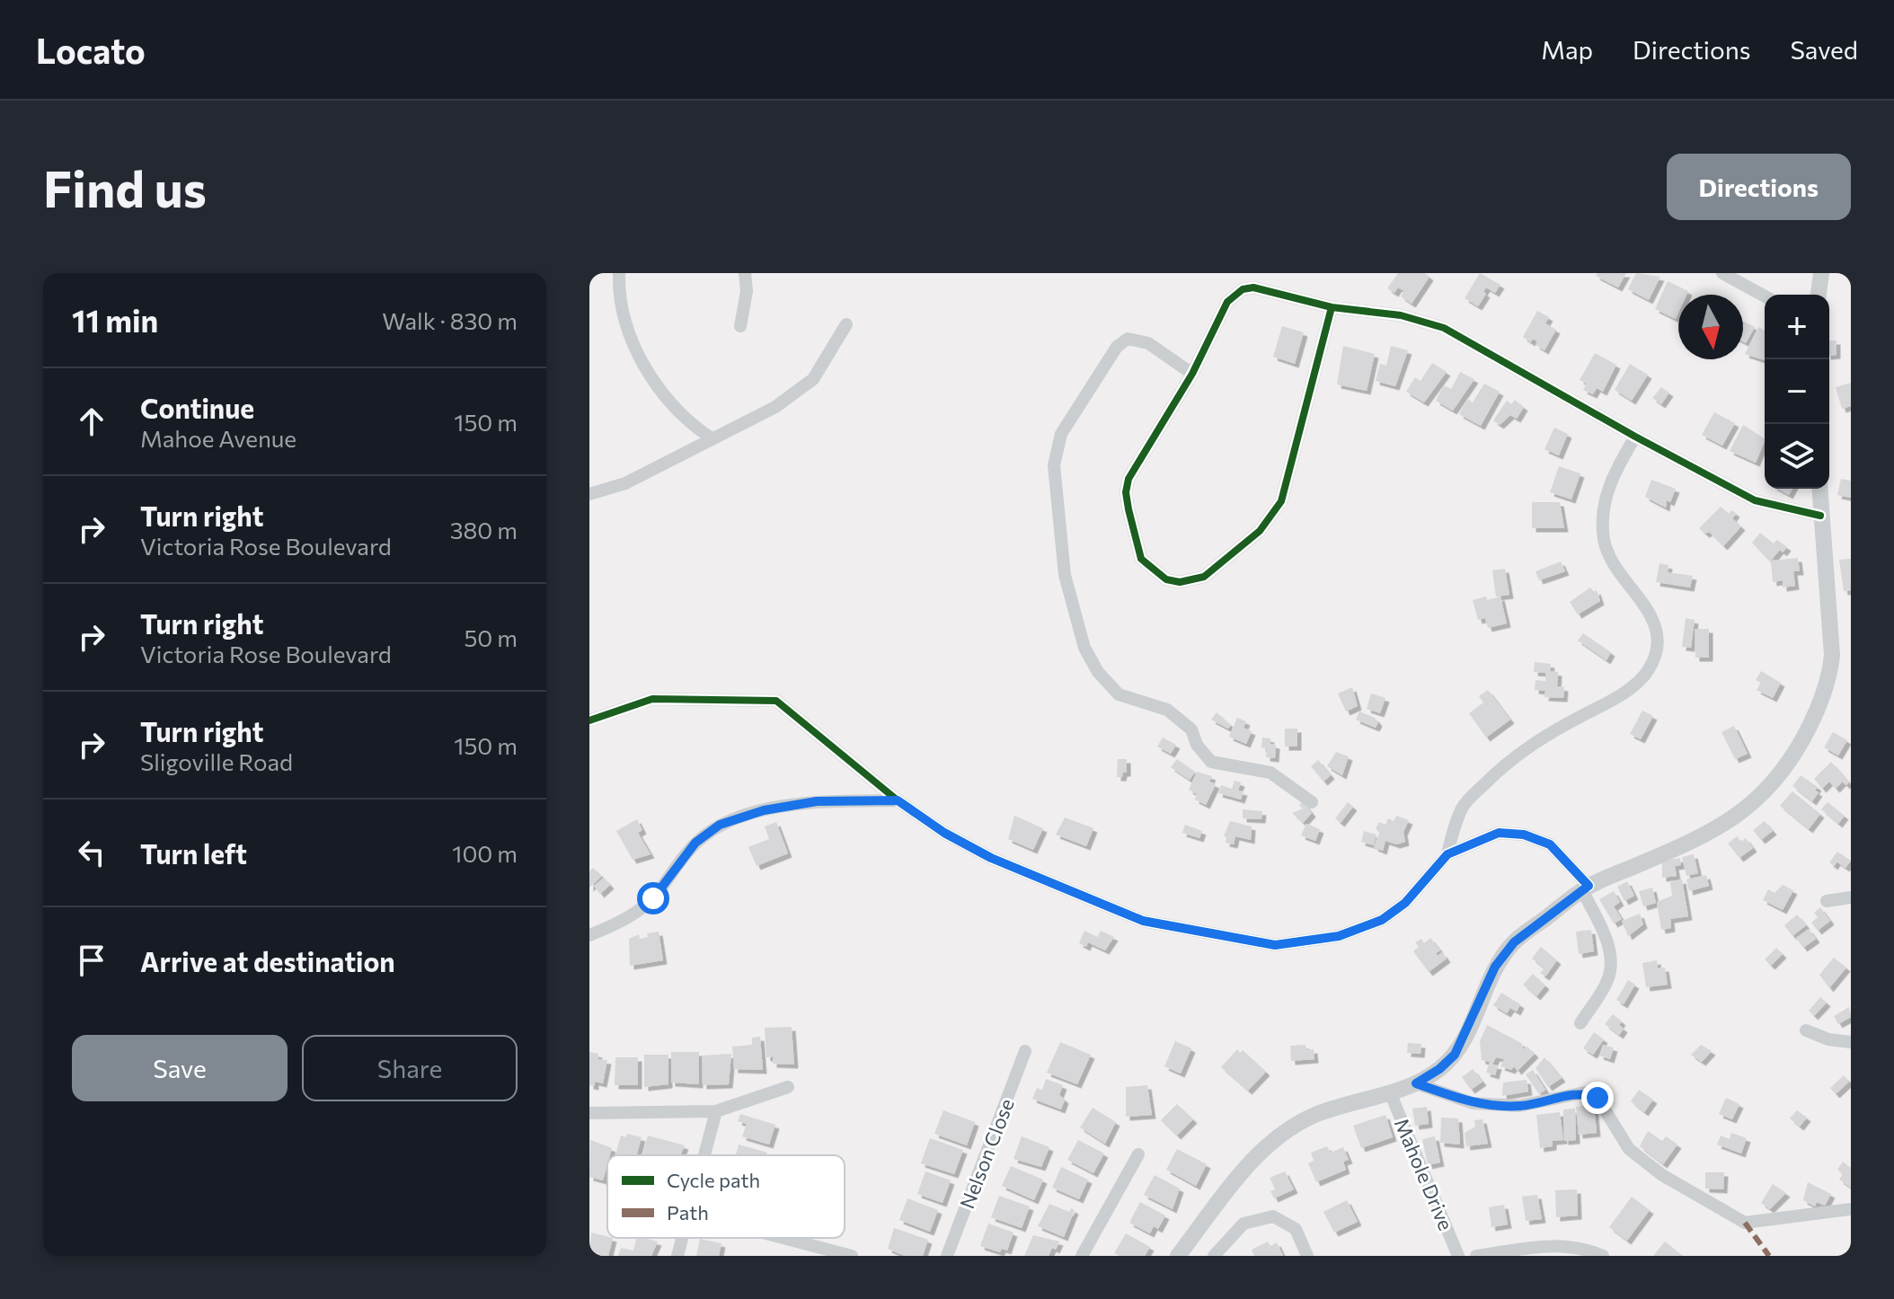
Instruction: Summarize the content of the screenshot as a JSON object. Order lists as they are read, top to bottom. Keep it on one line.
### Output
{"streets":{"street":["Nelson Close","Mahole Drive"]},"legend":["Cycle path","Path"],"north":"bottom","page":{"header":"Locato","nav":["Map","Directions","Saved"],"buttons":["Directions",["Save","Share"]],"title":"Find us","heading":["11 min","Walk · 830 m"],"map_buttons":["+","−"],"list":[["Continue","Mahoe Avenue","150 m"],["Turn right","Victoria Rose Boulevard","380 m"],["Turn right","Victoria Rose Boulevard","50 m"],["Turn right","Sligoville Road","150 m"],["Turn left","100 m"],"Arrive at destination"]}}
